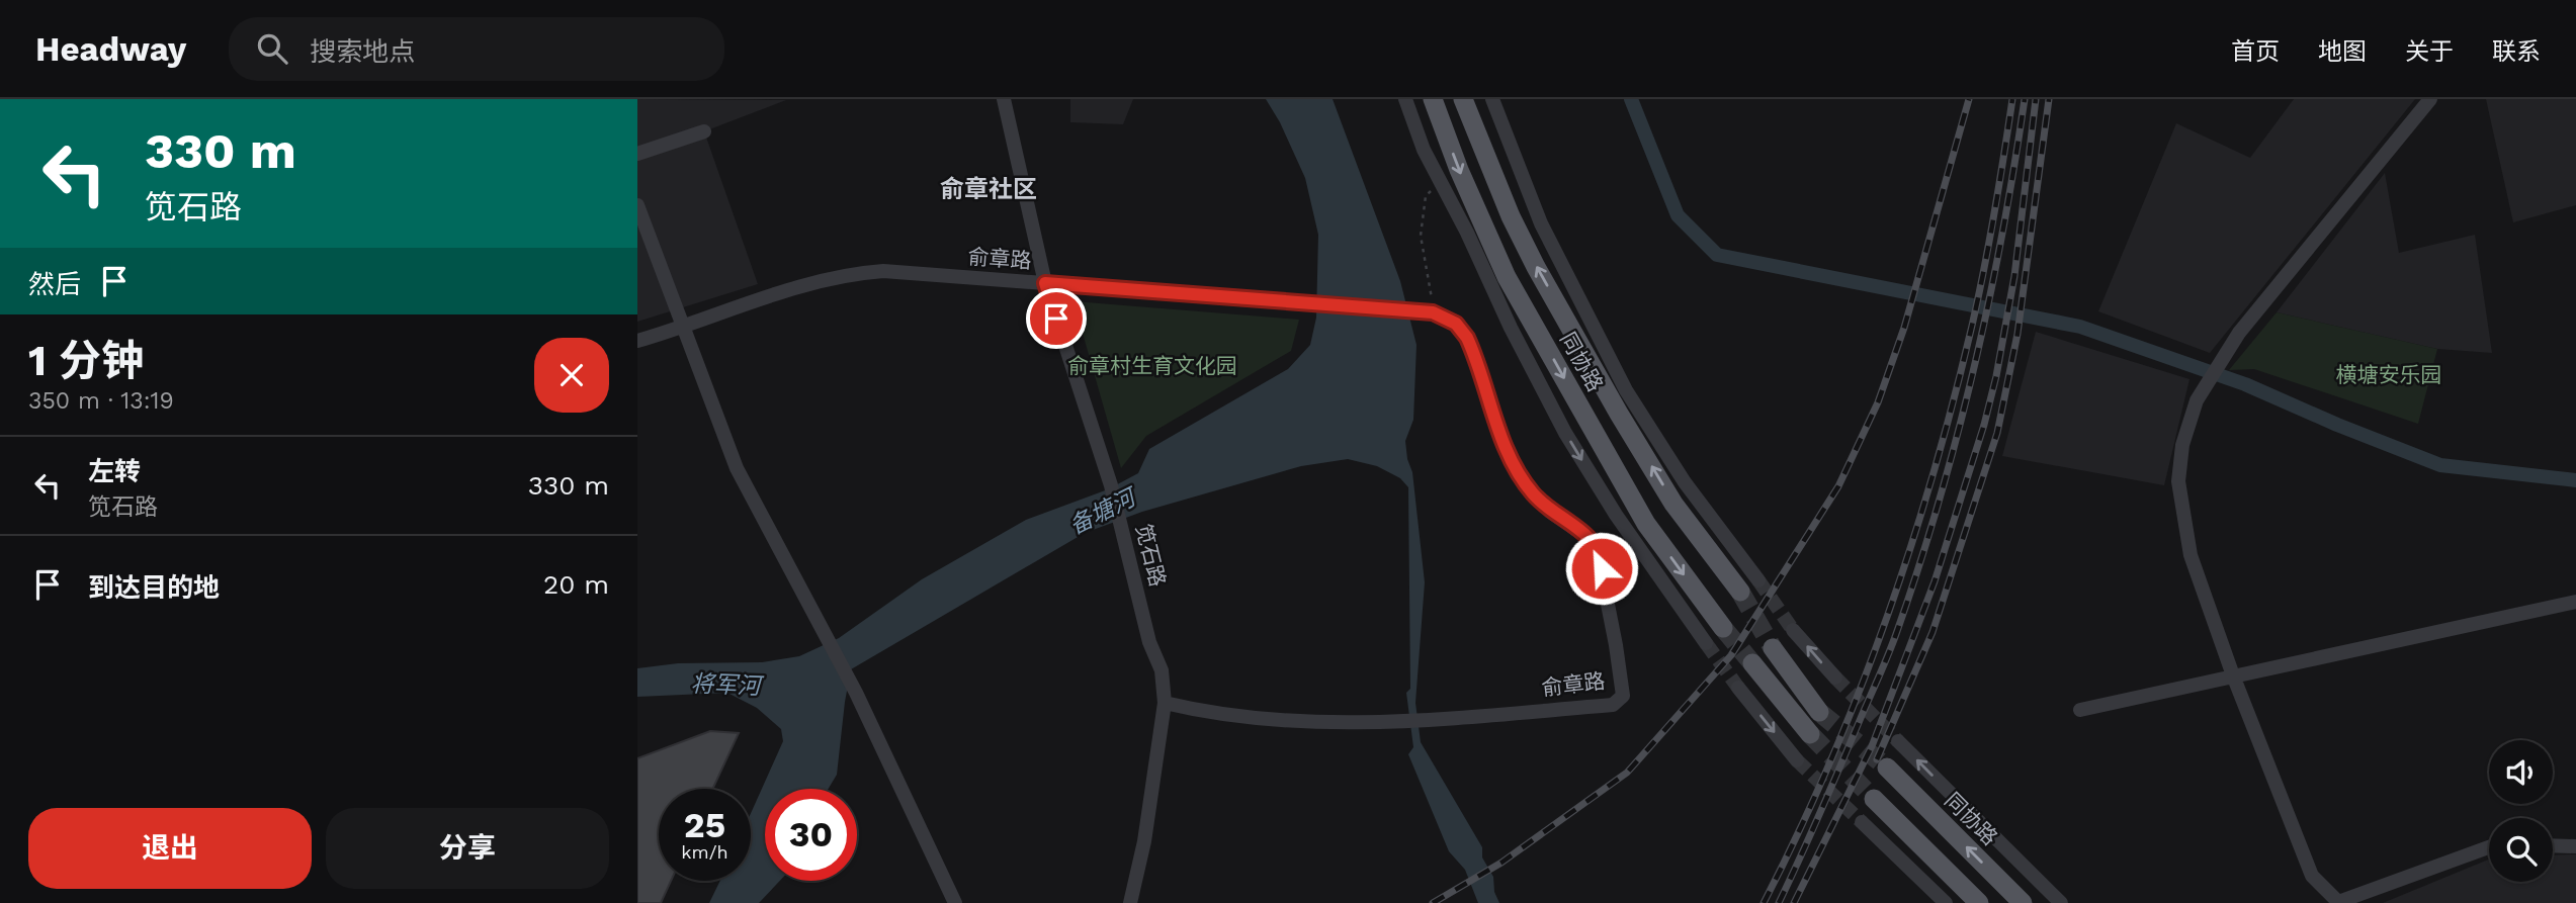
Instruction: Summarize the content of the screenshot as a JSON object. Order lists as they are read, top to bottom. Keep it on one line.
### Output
{"streets":{"main road":["同协路"],"street":["俞章路","笕石路"]},"crossings":[["俞章路","笕石路"]],"districts":["俞章社区"],"water":["备塘河","将军河"],"parks":["俞章村生育文化园","横塘安乐园"],"page":{"header":"Headway","search":"搜索地点","nav":["首页","地图","关于","联系"],"turn":["330 m","笕石路"],"then":"然后","heading":["1 分钟","350 m · 13:19"],"list":[{"name":"左转","note":"笕石路","value":"330 m"},{"name":"到达目的地","value":"20 m"}],"speed":"25 km/h","limit":"30","buttons":["退出","分享"]}}
